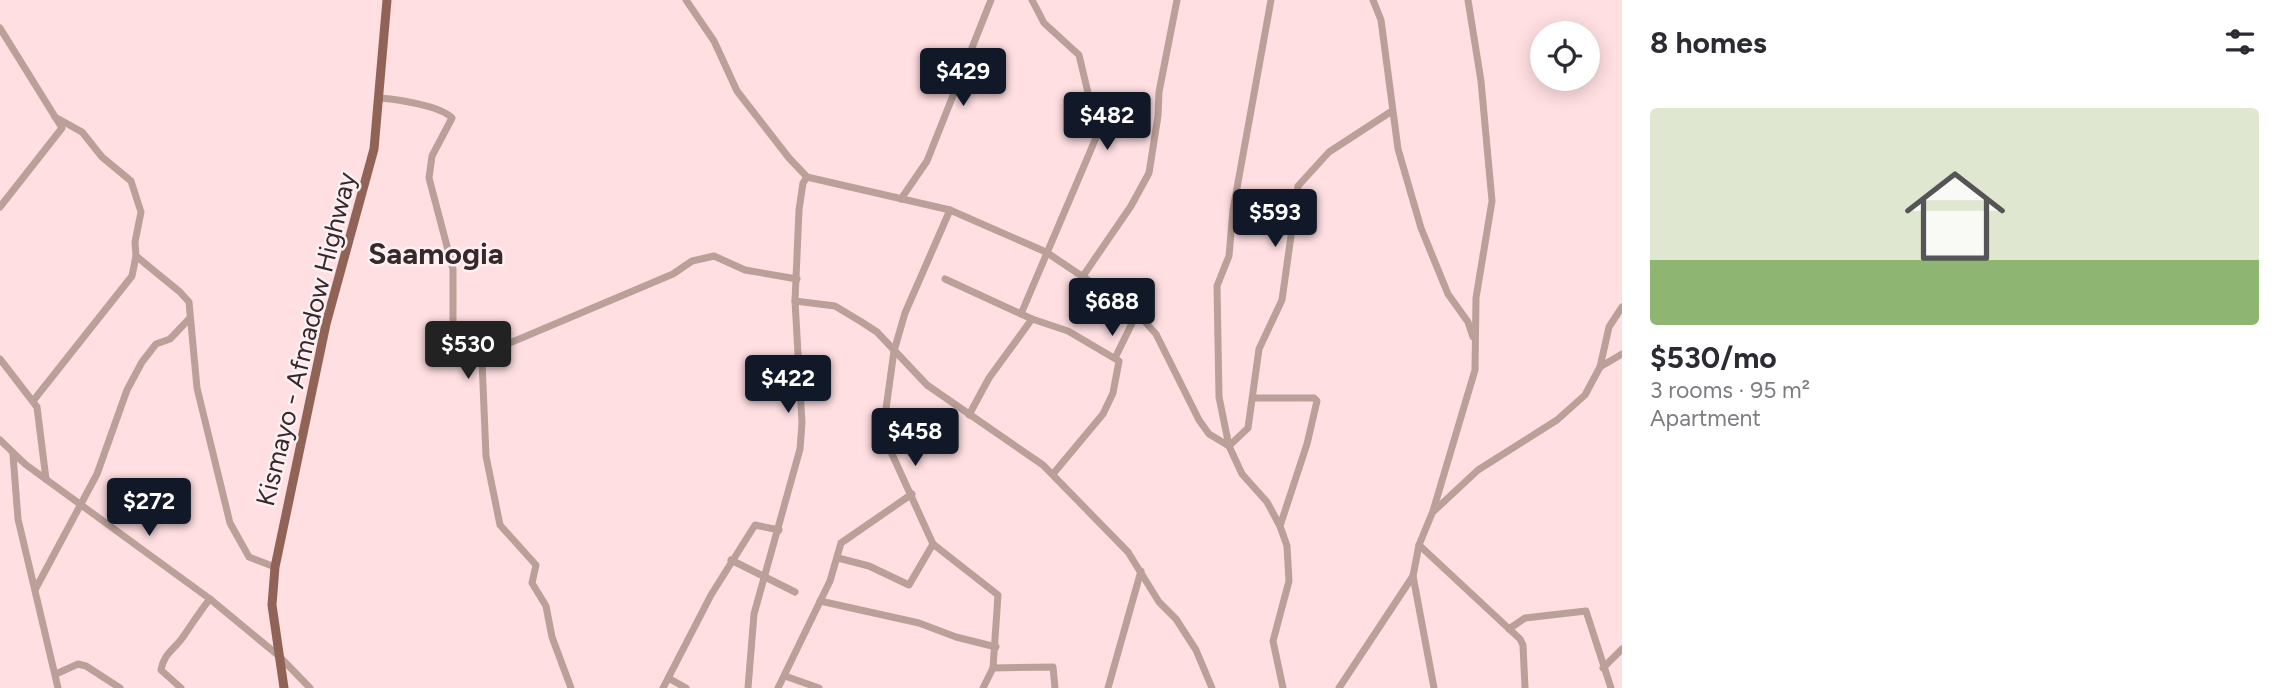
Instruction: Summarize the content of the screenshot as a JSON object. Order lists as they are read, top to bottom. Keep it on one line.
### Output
{"streets":{"main road":["Kismayo - Afmadow Highway"]},"districts":["Saamogia"],"page":{"heading":"8 homes","price":["$429","$482","$593","$688","$530","$422","$458","$272"],"list":[{"name":"$530/mo","note":"3 rooms · 95 m² · Apartment"}]}}
